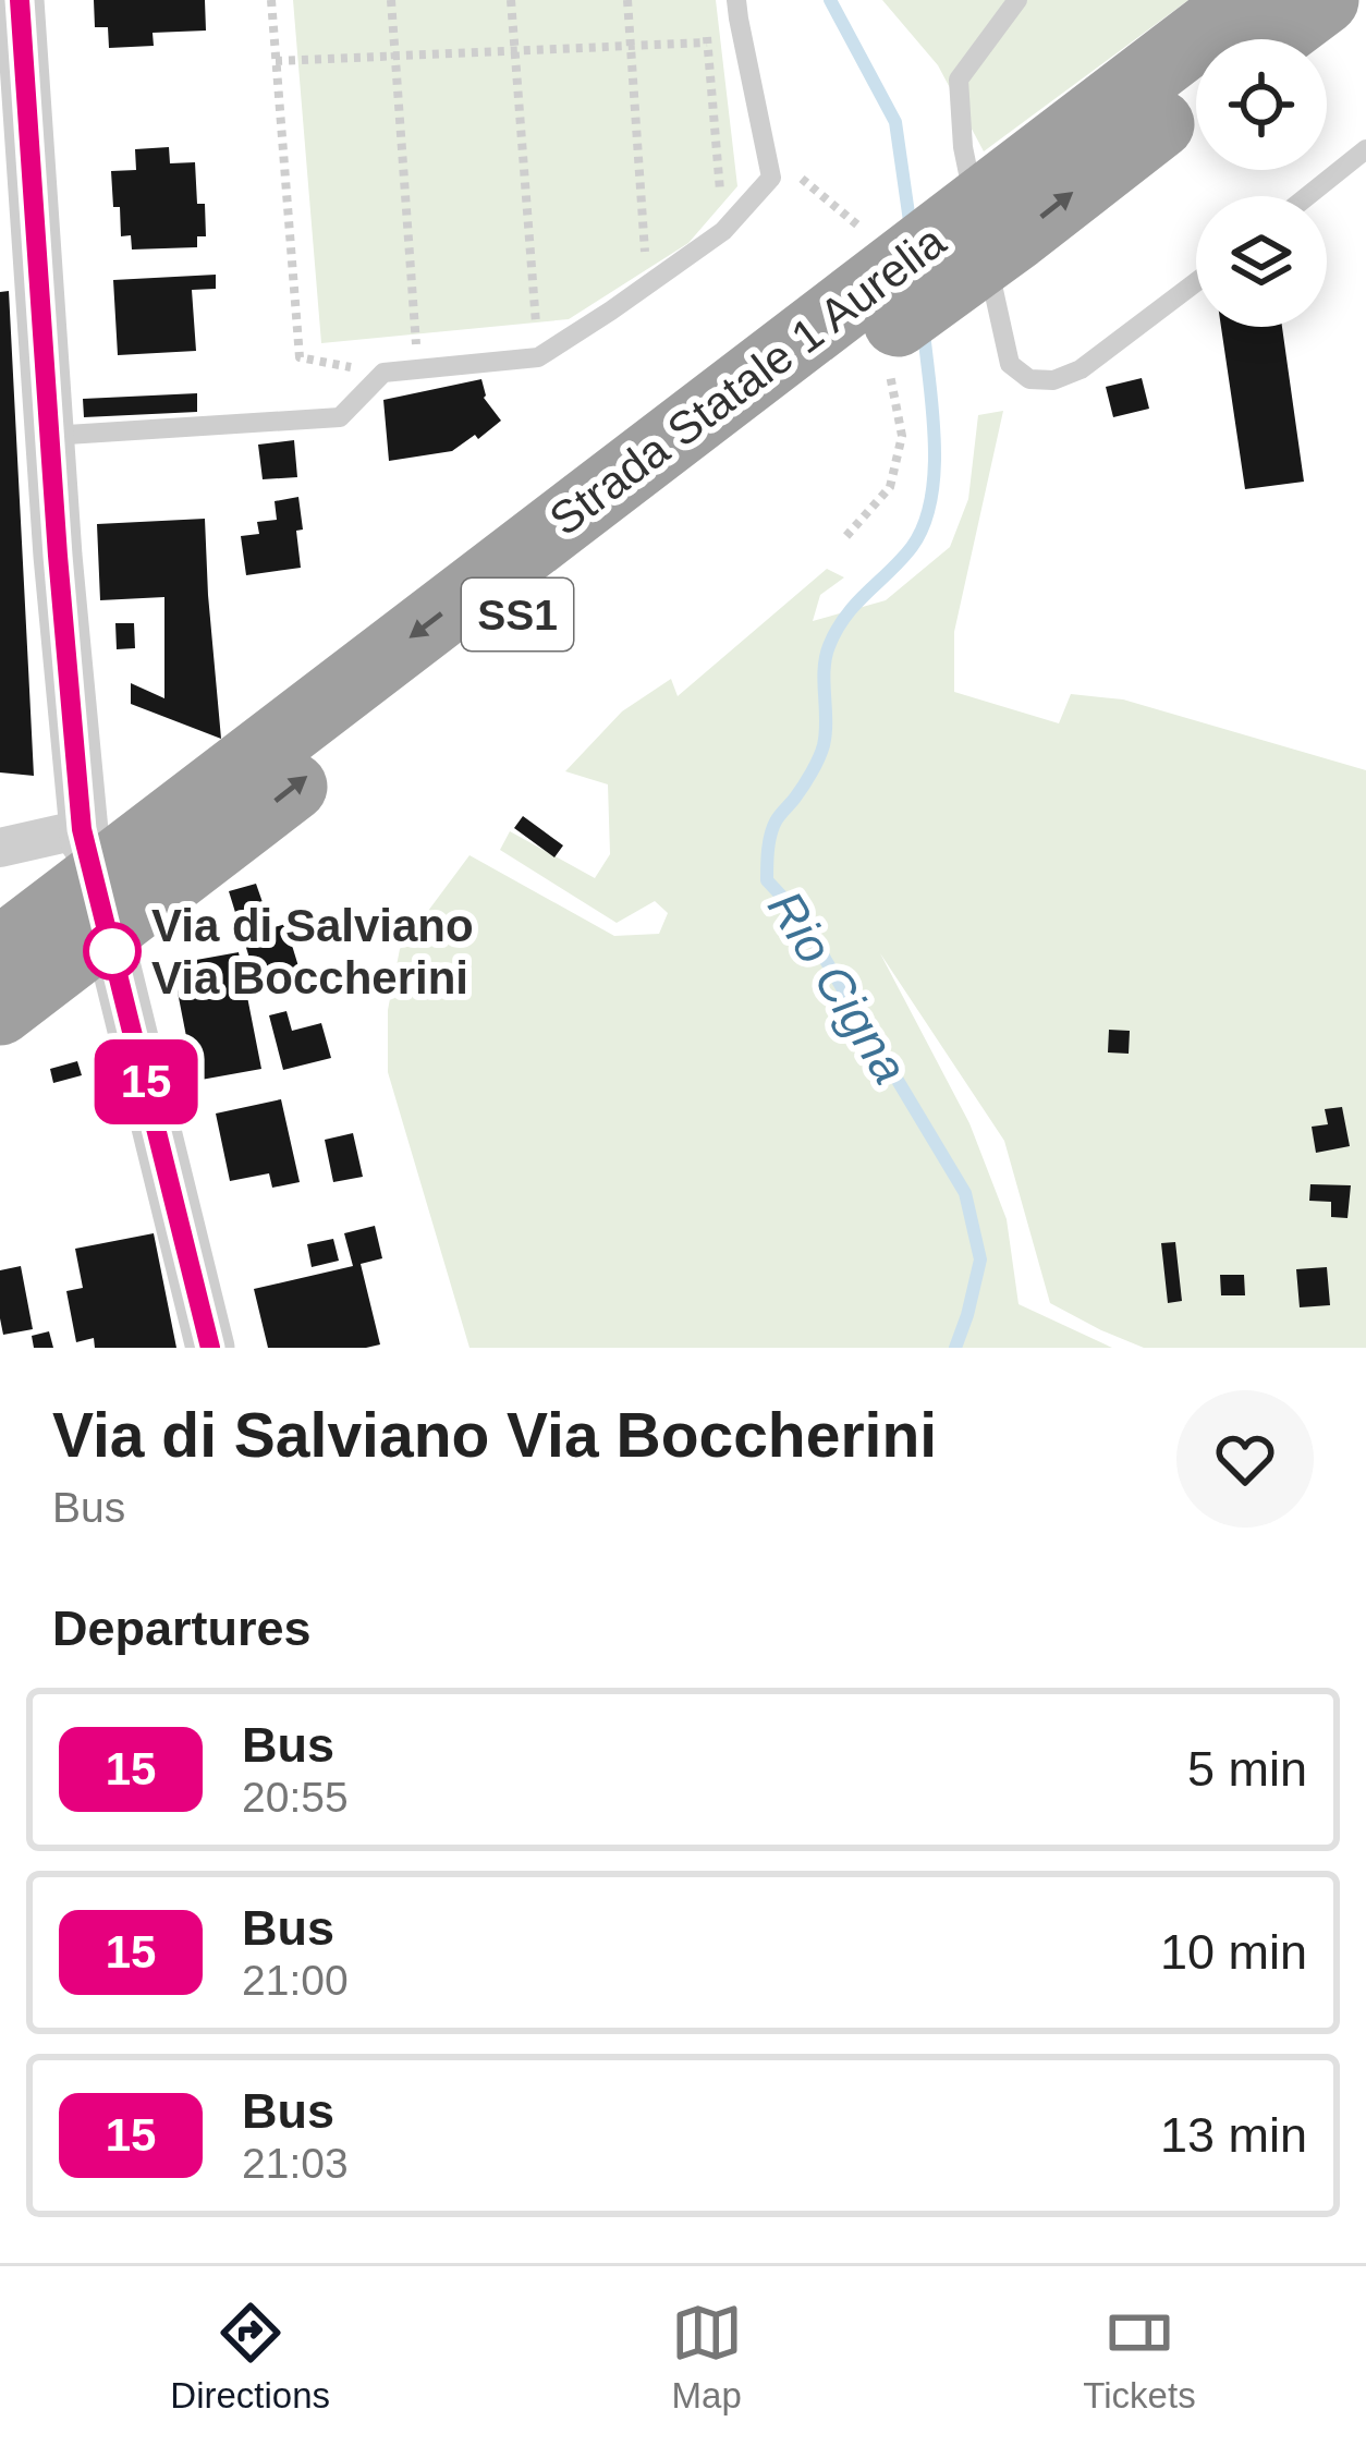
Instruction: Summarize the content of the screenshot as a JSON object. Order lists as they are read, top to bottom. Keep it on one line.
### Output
{"streets":{"highway":["Strada Statale 1 Aurelia","SS1"]},"water":["Rio Cigna"],"places":["Via di Salviano Via Boccherini"],"lines":["bus line 15"],"page":{"on_map":"15","heading":[["Via di Salviano Via Boccherini","Bus"],"Departures"],"list":[{"mark":"15","name":"Bus","note":"20:55","value":"5 min"},{"mark":"15","name":"Bus","note":"21:00","value":"10 min"},{"mark":"15","name":"Bus","note":"21:03","value":"13 min"}],"tabs":["Directions","Map","Tickets"]}}
